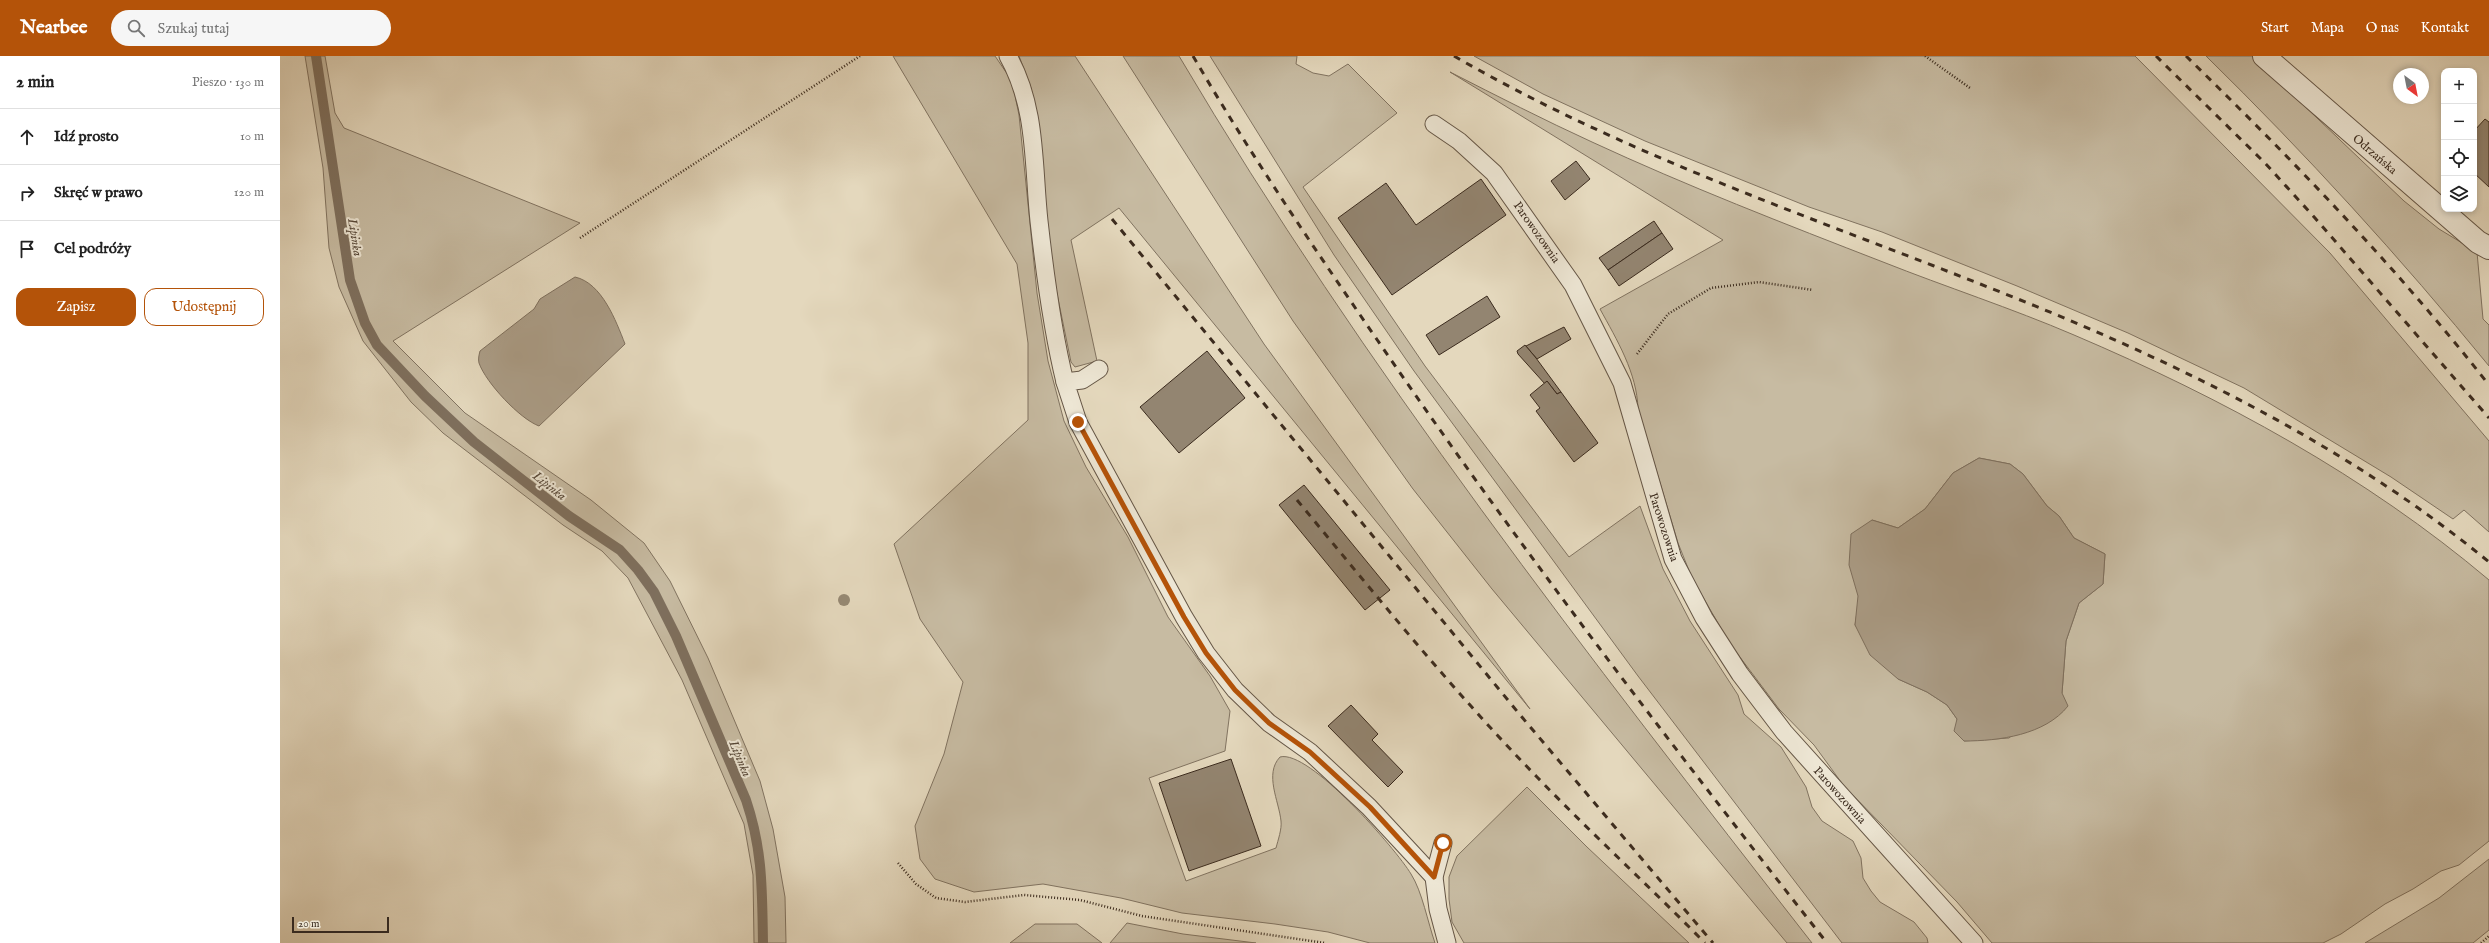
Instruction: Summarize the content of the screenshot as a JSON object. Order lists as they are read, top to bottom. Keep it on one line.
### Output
{"streets":{"street":["Odrzańska"],"lane":["Parowozownia"]},"water":["Lipinka"],"scale_bar":"20 m","north":"bottom right","page":{"header":"Nearbee","search":"Szukaj tutaj","nav":["Start","Mapa","O nas","Kontakt"],"heading":["2 min","Pieszo · 130 m"],"map_buttons":["+","−"],"list":[["Idź prosto","10 m"],["Skręć w prawo","120 m"],"Cel podróży"],"buttons":["Zapisz","Udostępnij"],"scale":"20 m"}}
